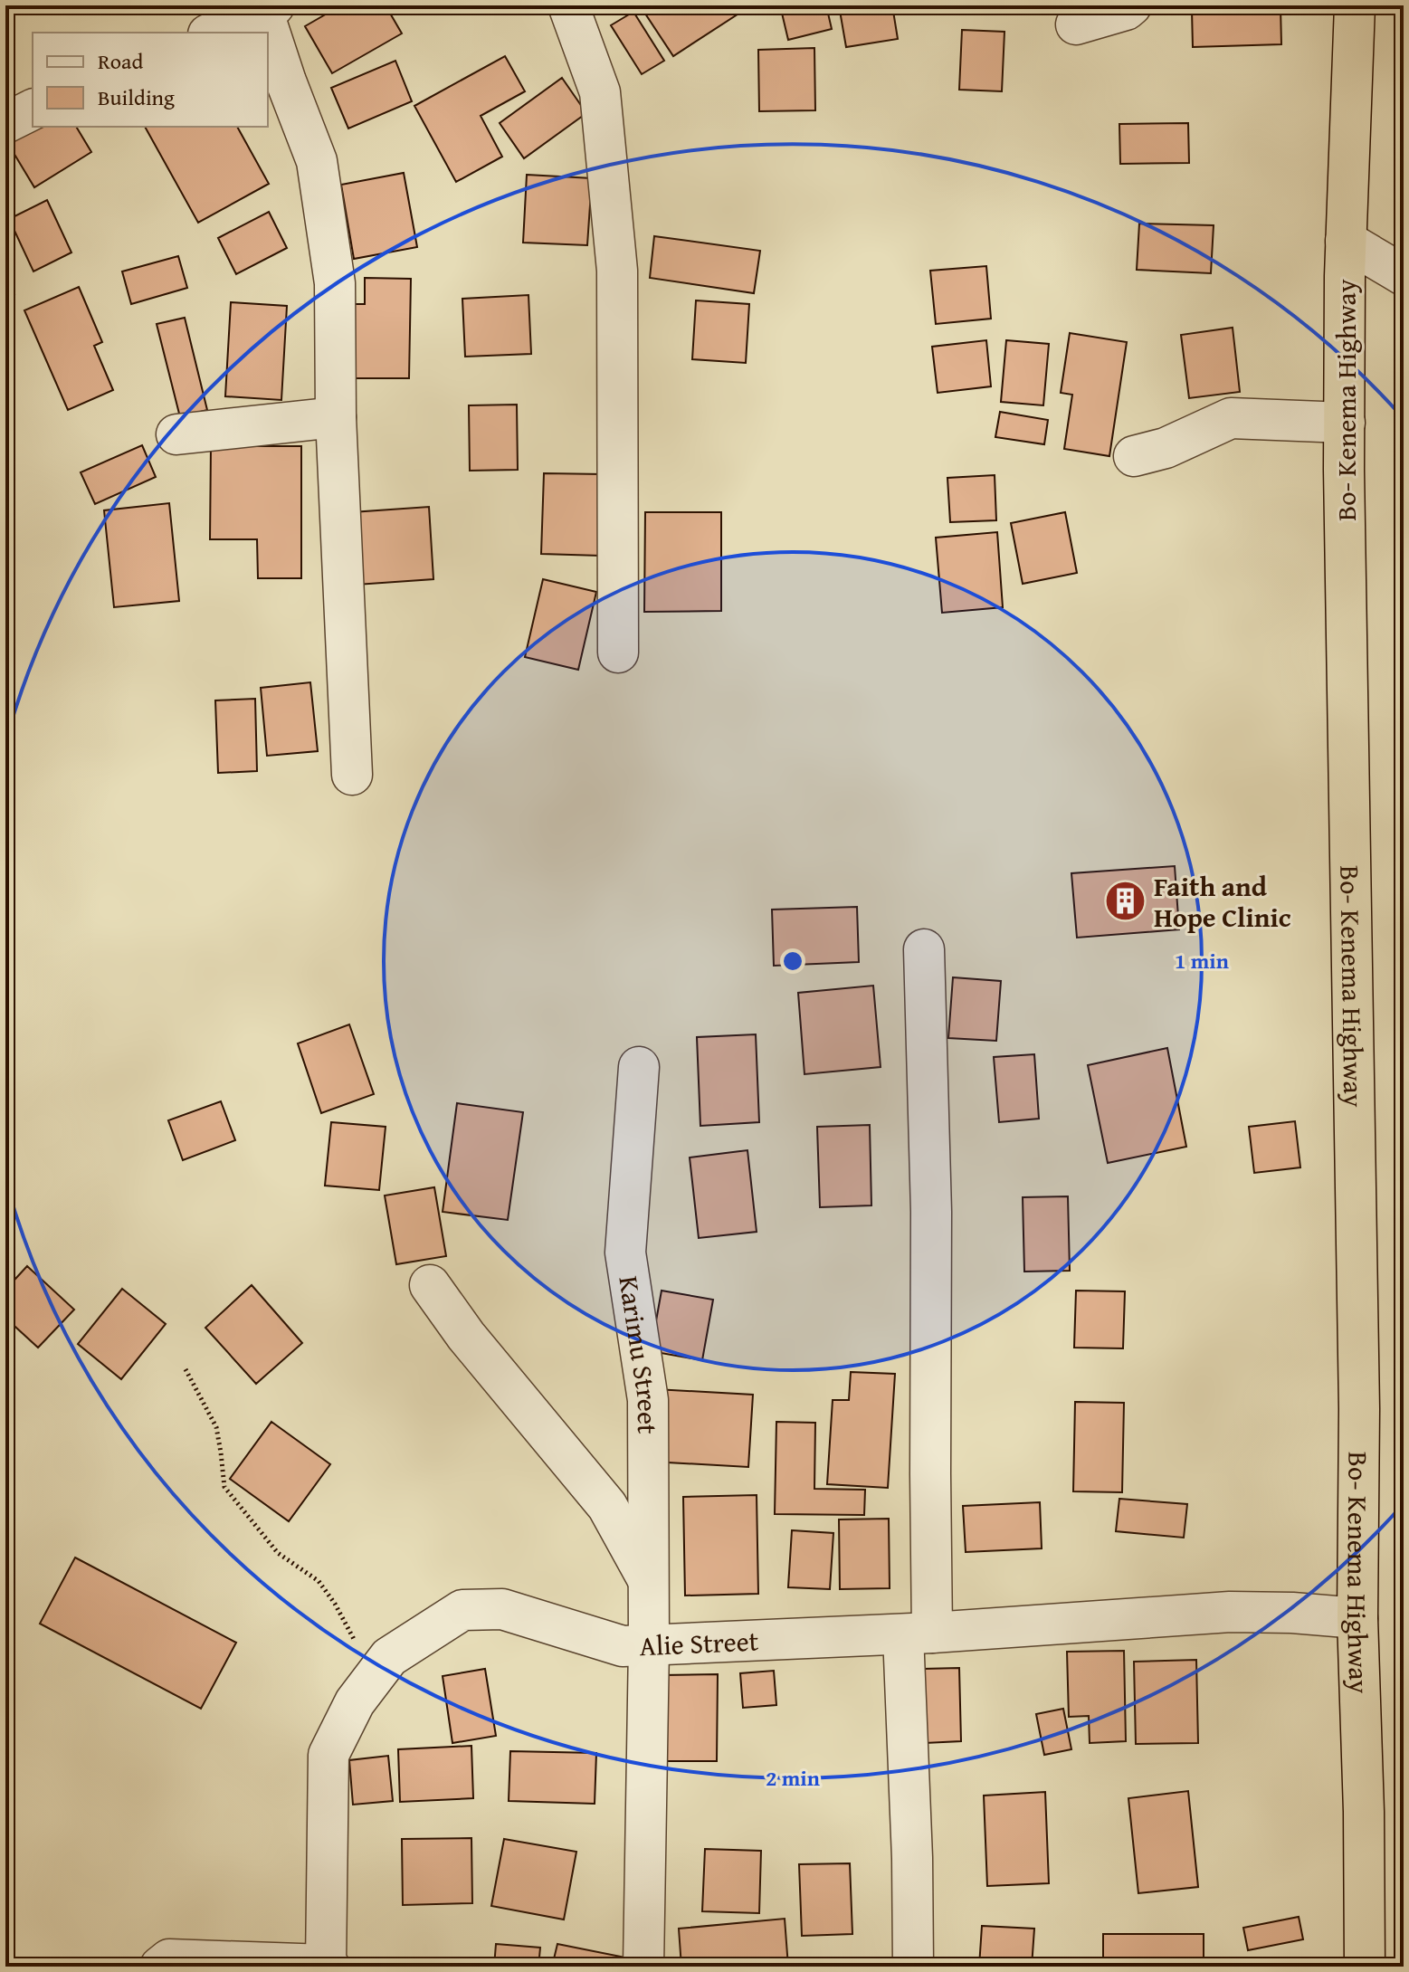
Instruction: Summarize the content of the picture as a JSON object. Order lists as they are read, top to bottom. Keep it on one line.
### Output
{"streets":{"highway":["Bo- Kenema Highway"],"street":["Karimu Street","Alie Street"]},"crossings":[["Bo- Kenema Highway","Alie Street"],["Karimu Street","Alie Street"]],"places":{"building":["Faith and Hope Clinic"]},"legend":["Road","Building"],"rings":["1 min","2 min"]}
